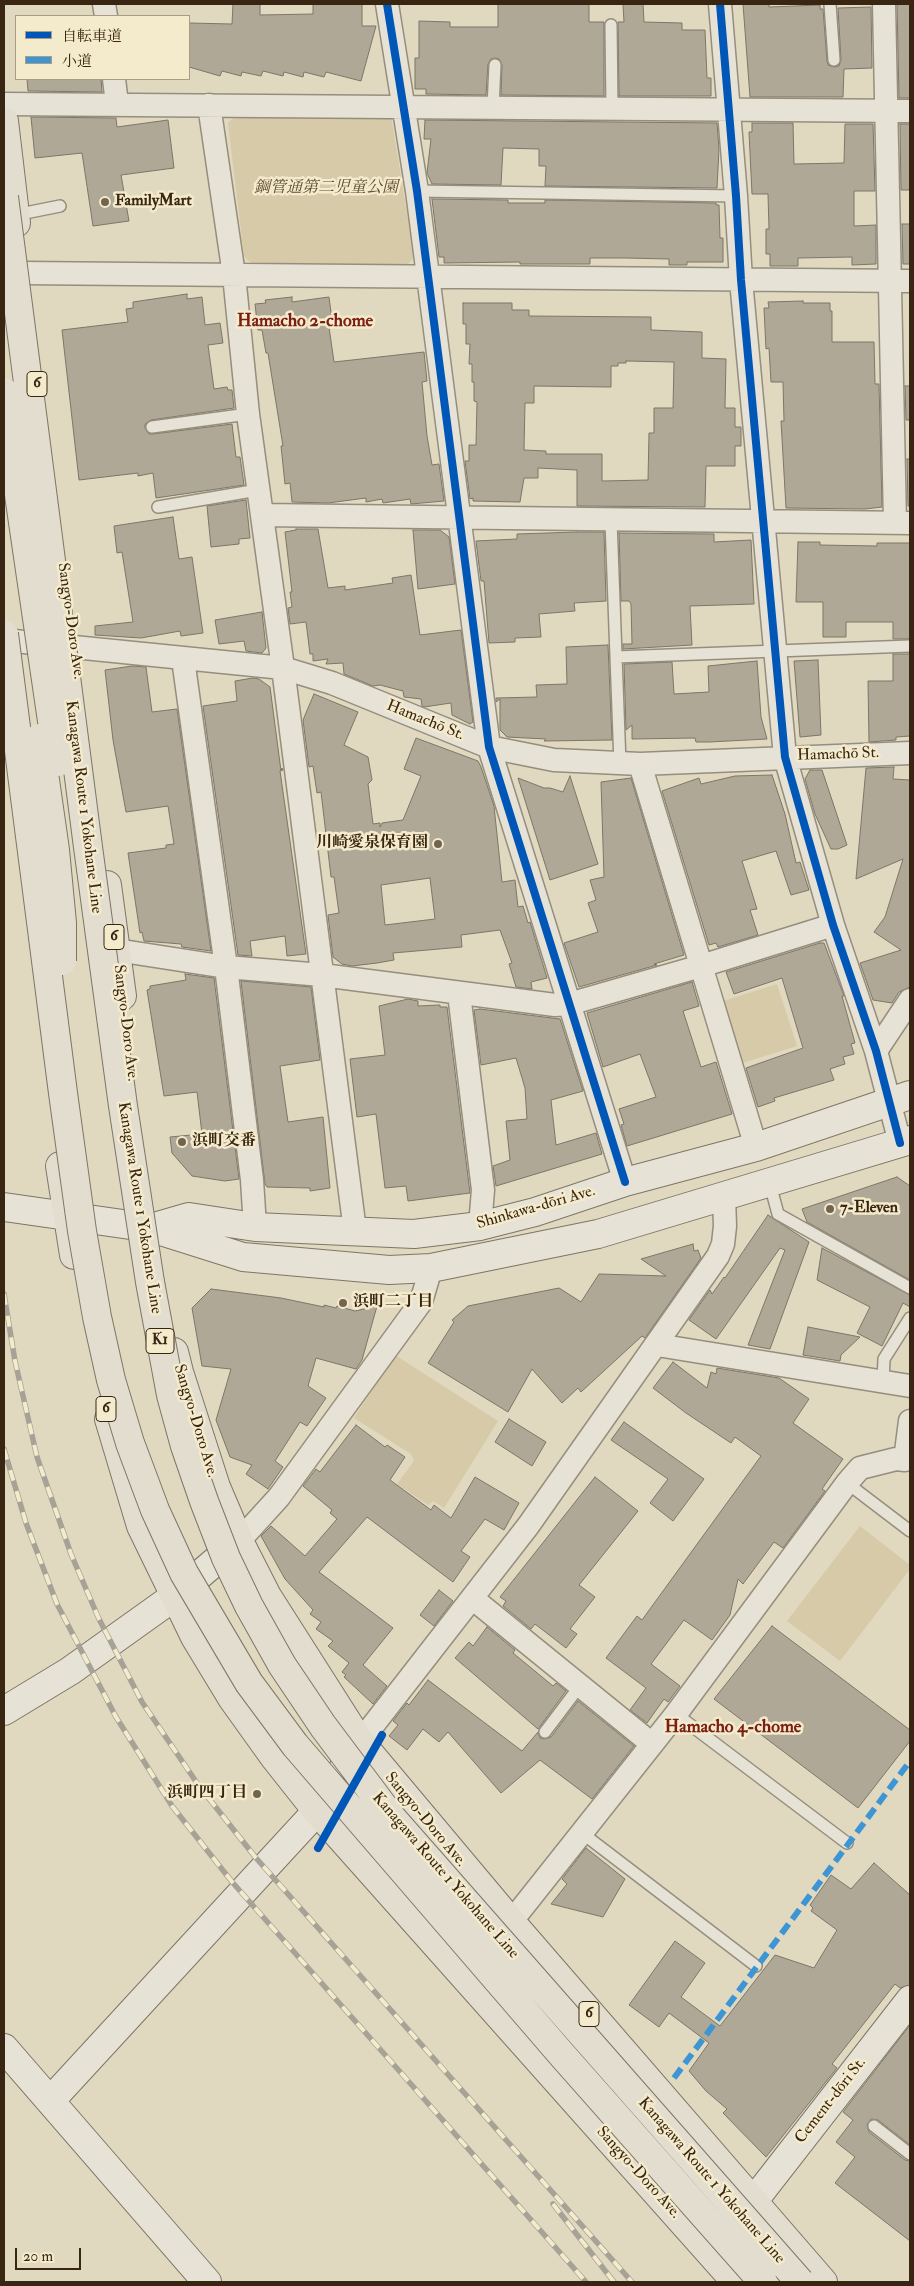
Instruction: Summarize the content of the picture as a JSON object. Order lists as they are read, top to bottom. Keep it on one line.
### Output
{"streets":{"main road":["6","Sangyo-Doro Ave.","Kanagawa Route 1 Yokohane Line","Shinkawa-dōri Ave.","K1","Cement-dōri St."],"street":["Hamachō St."]},"crossings":[["Sangyo-Doro Ave.","Hamachō St."],["Sangyo-Doro Ave.","Kanagawa Route 1 Yokohane Line"],["Sangyo-Doro Ave.","Shinkawa-dōri Ave."],["Sangyo-Doro Ave.","Cement-dōri St."]],"districts":["Hamacho 2-chome","Hamacho 4-chome"],"parks":["鋼管通第二児童公園"],"places":["FamilyMart","川崎愛泉保育園","浜町交番","7-Eleven","浜町二丁目","浜町四丁目"],"legend":["自転車道","小道"],"scale_bar":"20 m"}
